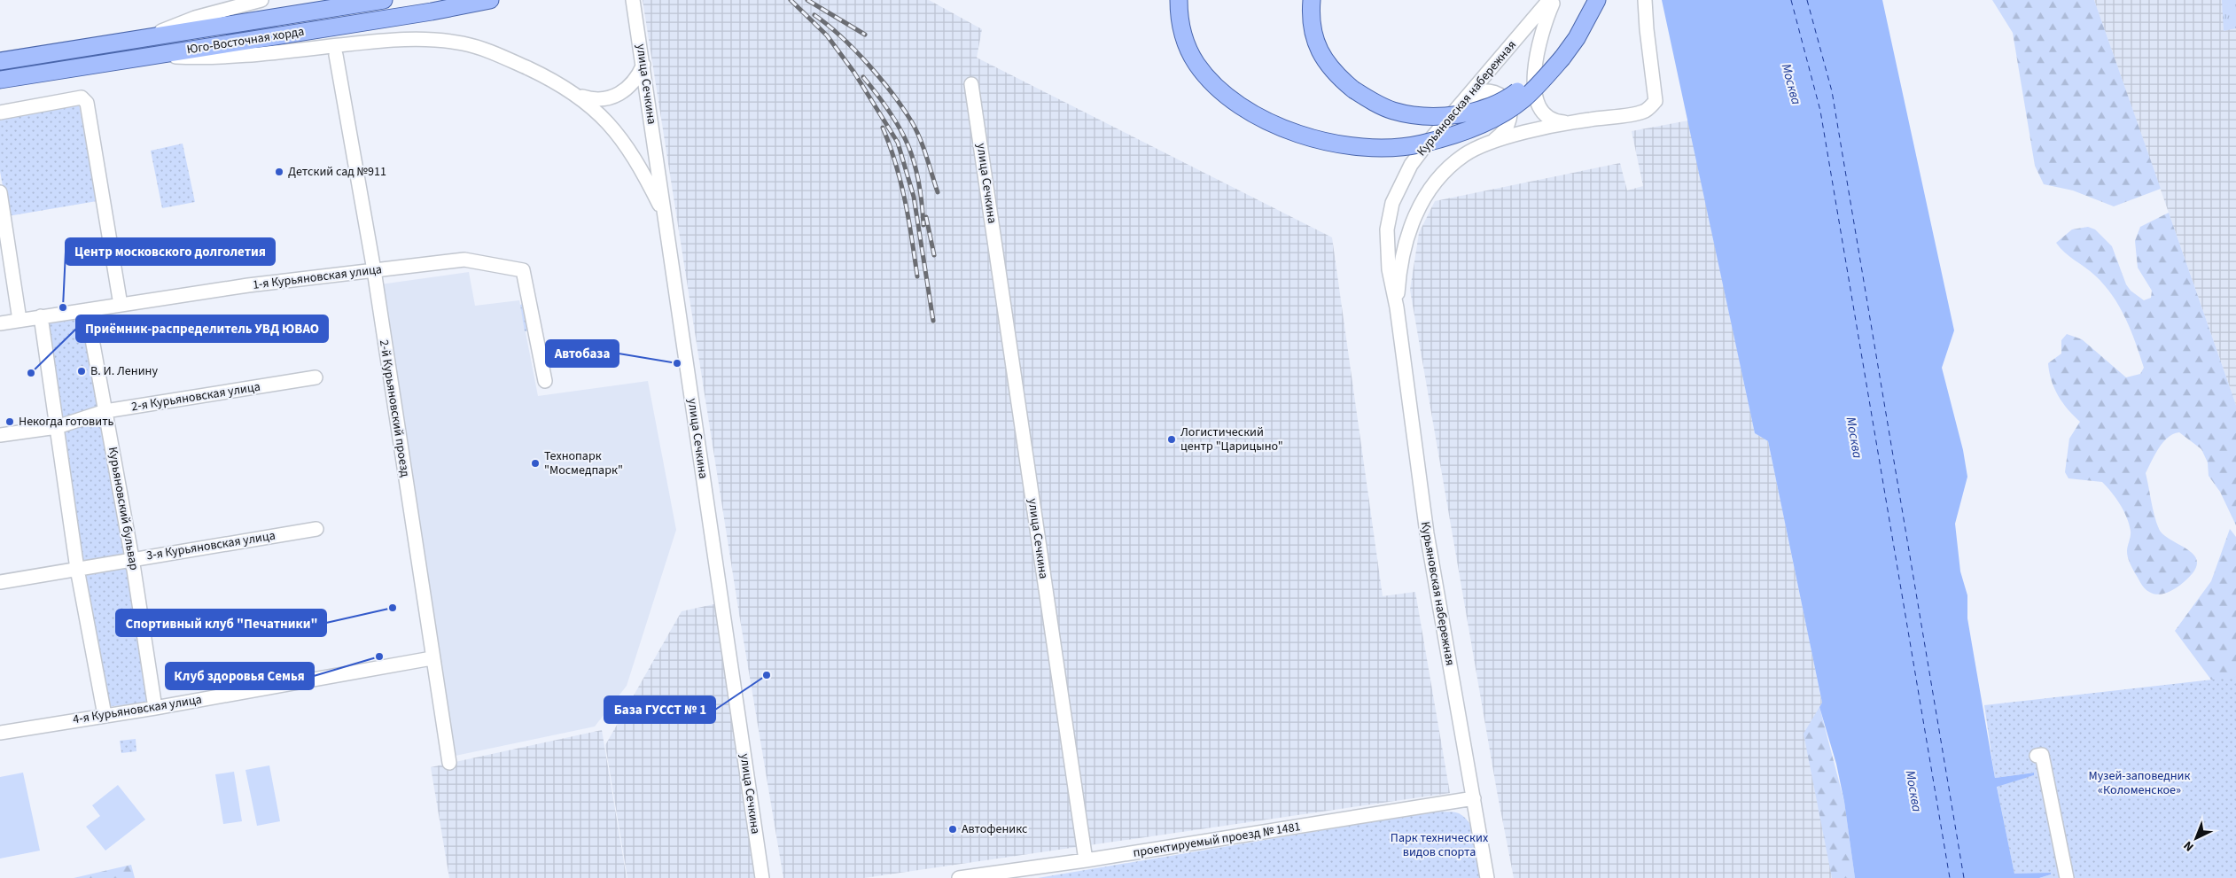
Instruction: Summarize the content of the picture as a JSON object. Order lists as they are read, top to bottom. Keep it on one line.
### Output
{"streets":{"main road":["Юго-Восточная хорда"],"street":["улица Сечкина","Курьяновская набережная","1-я Курьяновская улица","2-я Курьяновская улица","2-й Курьяновский проезд","Курьяновский бульвар","3-я Курьяновская улица","4-я Курьяновская улица","проектируемый проезд № 1481"]},"crossings":[["улица Сечкина","проектируемый проезд № 1481"],["Курьяновская набережная","проектируемый проезд № 1481"],["1-я Курьяновская улица","2-й Курьяновский проезд"],["1-я Курьяновская улица","Курьяновский бульвар"],["2-я Курьяновская улица","Курьяновский бульвар"],["2-й Курьяновский проезд","4-я Курьяновская улица"],["Курьяновский бульвар","3-я Курьяновская улица"],["Курьяновский бульвар","4-я Курьяновская улица"]],"water":["Москва"],"parks":["Музей-заповедник «Коломенское»","Парк технических видов спорта"],"places":["Детский сад №911","Центр московского долголетия","Автобаза","В. И. Ленину","Приёмник-распределитель УВД ЮВАО","Некогда готовить","Логистический центр \"Царицыно\"","Технопарк \"Мосмедпарк\"","Спортивный клуб \"Печатники\"","Клуб здоровья Семья","База ГУССТ № 1","Автофеникс"],"north":"bottom left"}
